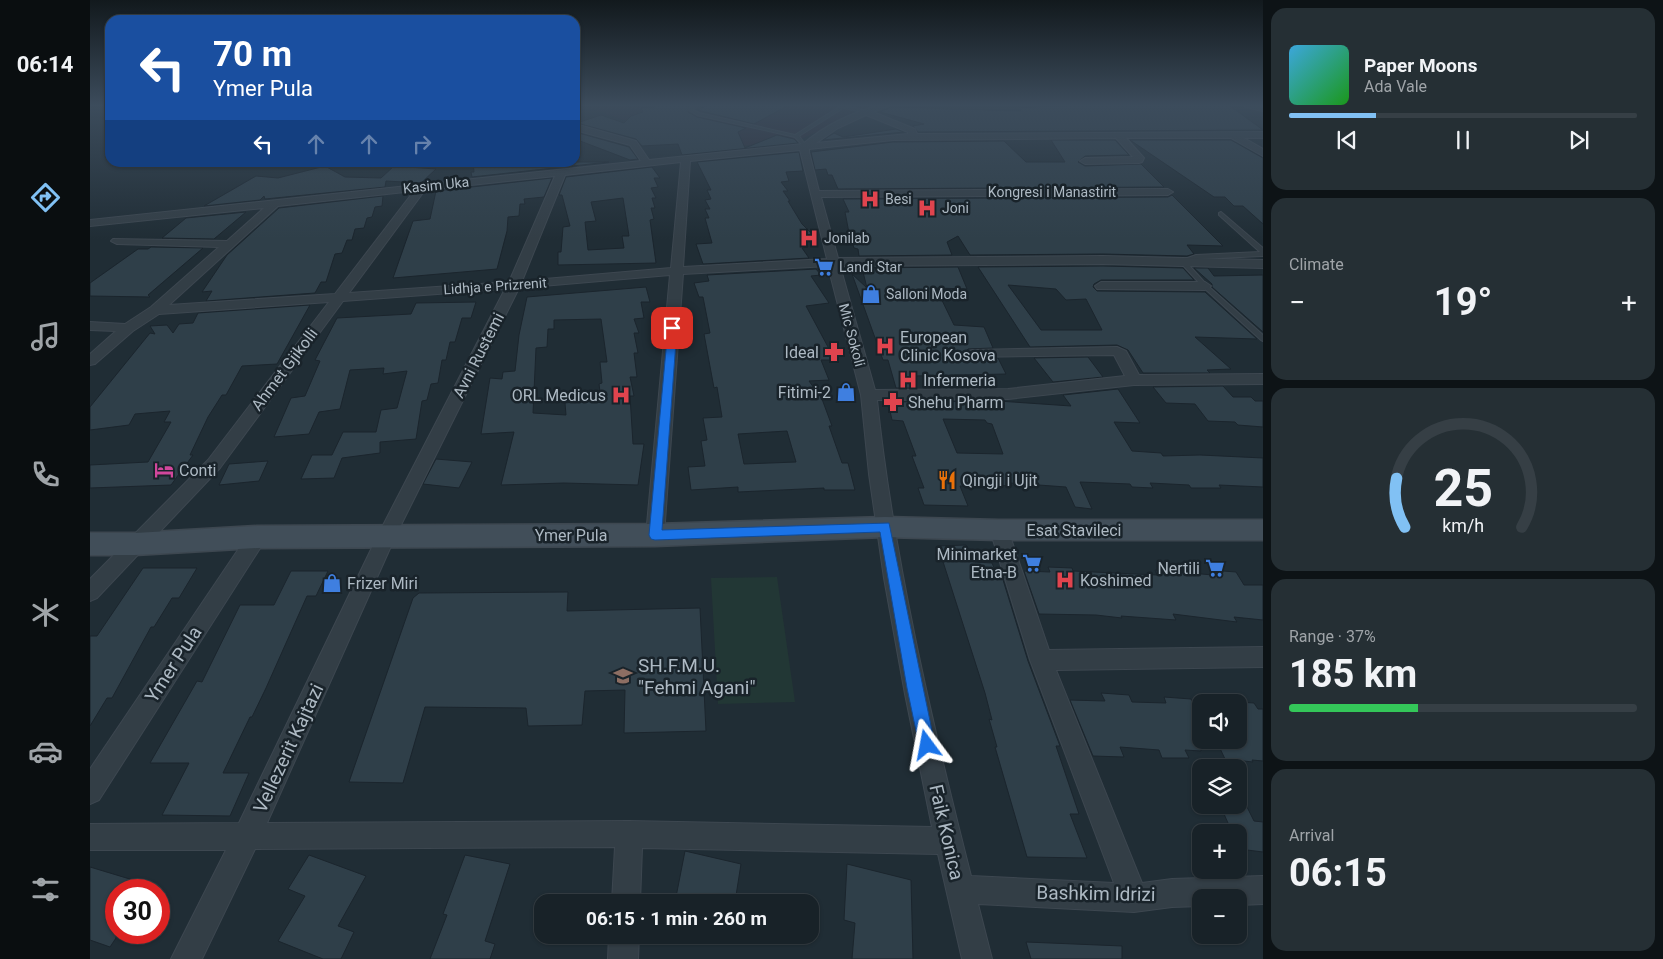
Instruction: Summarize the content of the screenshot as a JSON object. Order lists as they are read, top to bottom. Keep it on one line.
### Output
{"streets":{"street":["Kasim Uka","Kongresi i Manastirit","Lidhja e Prizrenit","Mic Sokoli","Avni Rustemi","Ahmet Gjikolli","Esat Stavileci","Ymer Pula","Vellezerit Kajtazi","Faik Konica","Bashkim Idrizi"]},"crossings":[["Kasim Uka","Avni Rustemi"],["Kasim Uka","Ahmet Gjikolli"],["Kongresi i Manastirit","Mic Sokoli"],["Lidhja e Prizrenit","Mic Sokoli"],["Lidhja e Prizrenit","Avni Rustemi"],["Lidhja e Prizrenit","Ahmet Gjikolli"],["Mic Sokoli","Esat Stavileci"],["Mic Sokoli","Ymer Pula"],["Mic Sokoli","Faik Konica"],["Avni Rustemi","Ymer Pula"],["Avni Rustemi","Vellezerit Kajtazi"],["Ahmet Gjikolli","Ymer Pula"],["Esat Stavileci","Ymer Pula"],["Esat Stavileci","Faik Konica"],["Ymer Pula","Vellezerit Kajtazi"],["Ymer Pula","Faik Konica"],["Faik Konica","Bashkim Idrizi"]],"places":{"hospital":["Besi","Joni","Jonilab","European Clinic Kosova","Infermeria","ORL Medicus","Koshimed"],"supermarket":["Landi Star","Minimarket Etna-B","Nertili"],"shop":["Salloni Moda","Fitimi-2","Frizer Miri"],"pharmacy":["Ideal","Shehu Pharm"],"hotel":["Conti"],"restaurant":["Qingji i Ujit"],"school or university":["SH.F.M.U. \"Fehmi Agani\""]},"page":{"tabs":"06:14","turn":["70 m","Ymer Pula"],"song":["Paper Moons","Ada Vale"],"tile":["Climate",["Range · 37%","185 km"],["Arrival","06:15"]],"heat":["−","19°","+"],"map_buttons":["+","−"],"limit":"30","trip":"06:15 · 1 min · 260 m","gauge":["25","km/h"]}}
